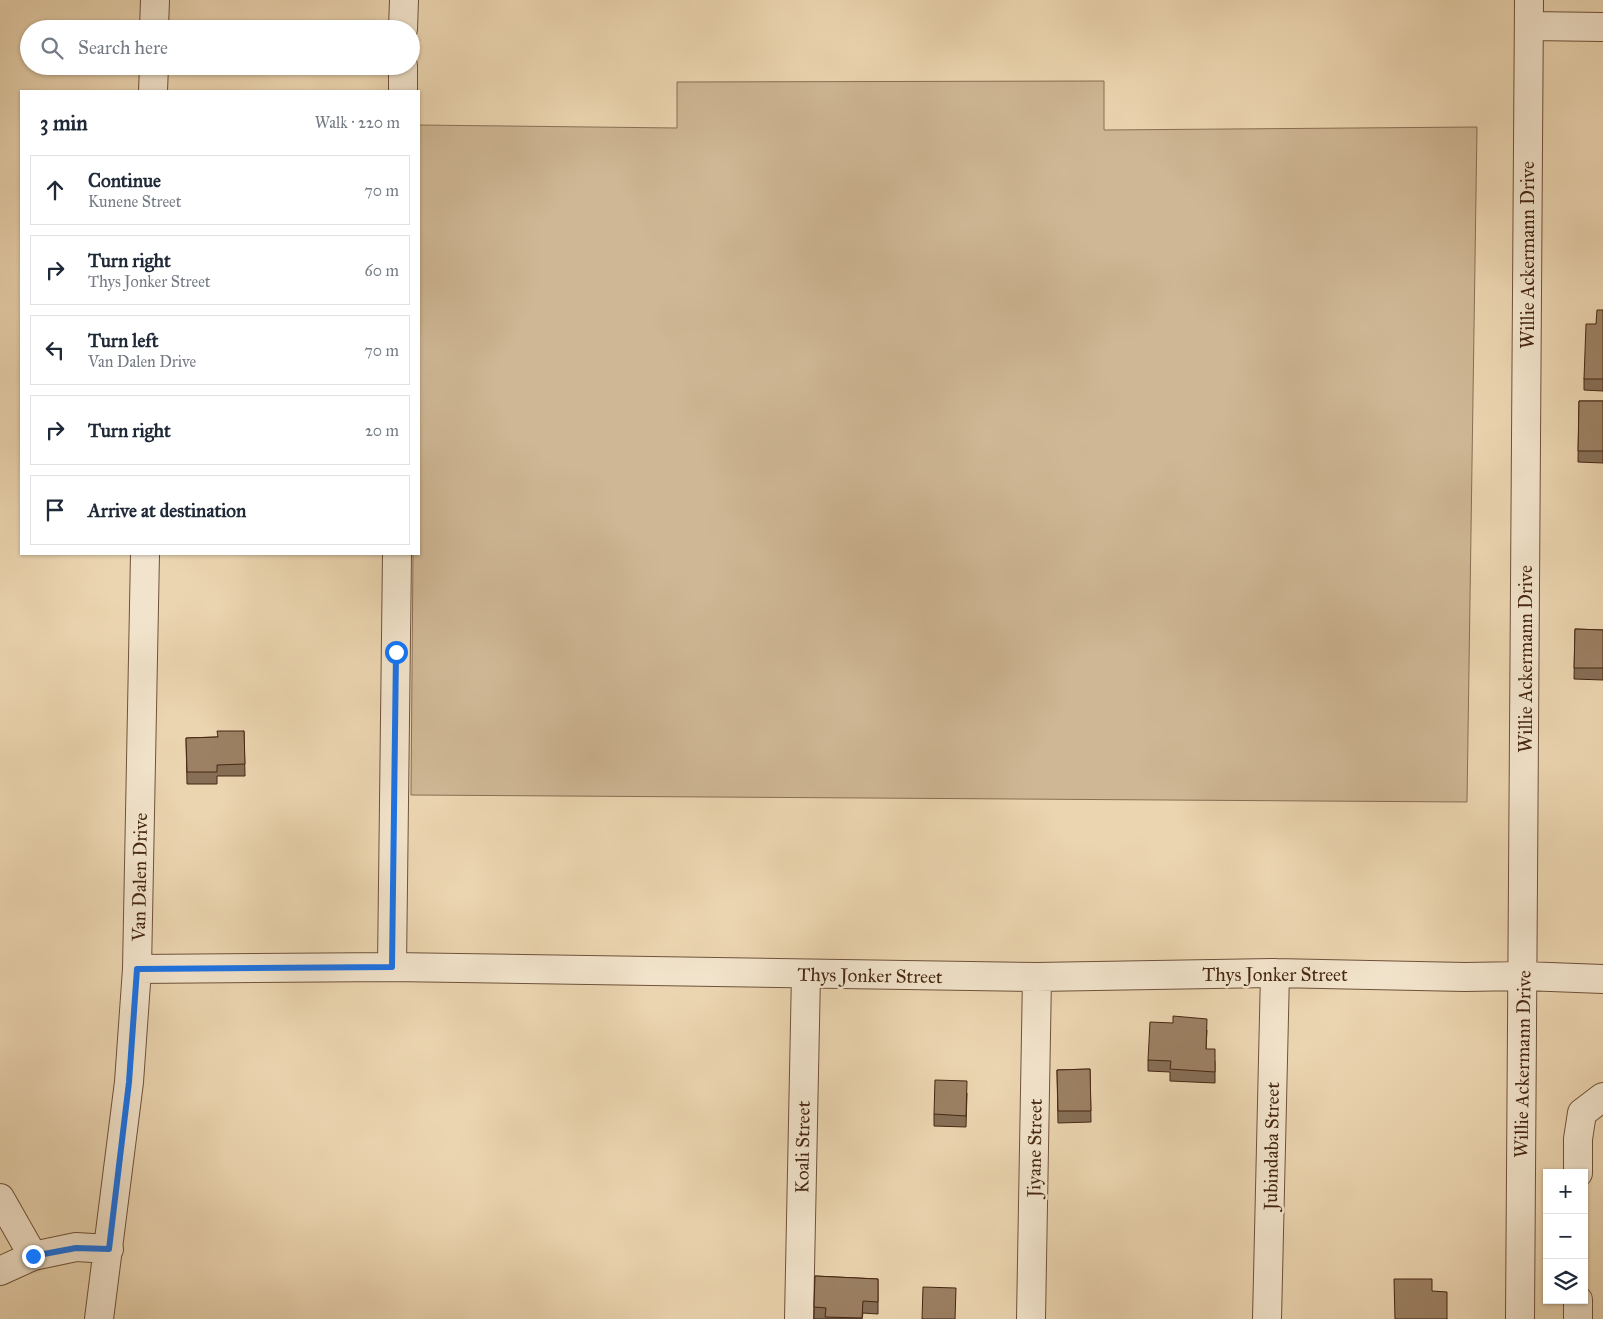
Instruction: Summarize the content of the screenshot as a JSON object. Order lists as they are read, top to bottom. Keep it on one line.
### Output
{"streets":{"street":["Willie Ackermann Drive","Van Dalen Drive","Thys Jonker Street","Jubindaba Street","Koali Street","Jiyane Street"]},"crossings":[["Willie Ackermann Drive","Thys Jonker Street"],["Van Dalen Drive","Thys Jonker Street"],["Thys Jonker Street","Jubindaba Street"],["Thys Jonker Street","Koali Street"],["Thys Jonker Street","Jiyane Street"]],"page":{"search":"Search here","heading":["3 min","Walk · 220 m"],"list":[["Continue","Kunene Street","70 m"],["Turn right","Thys Jonker Street","60 m"],["Turn left","Van Dalen Drive","70 m"],["Turn right","20 m"],"Arrive at destination"],"map_buttons":["+","−"]}}
